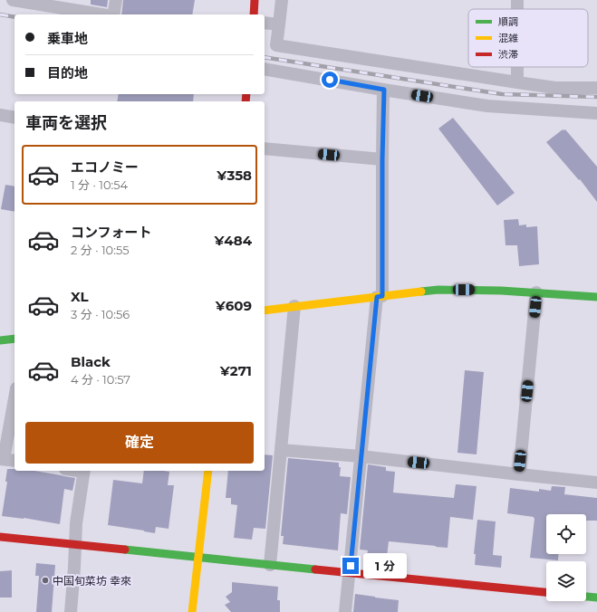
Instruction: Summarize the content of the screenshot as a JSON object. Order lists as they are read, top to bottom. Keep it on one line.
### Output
{"places":["中国旬菜坊 幸來"],"legend":["順調","混雑","渋滞"],"page":{"banner":["乗車地","目的地"],"heading":"車両を選択","list":[{"name":"エコノミー","note":"1 分 · 10:54","value":"¥358"},{"name":"コンフォート","note":"2 分 · 10:55","value":"¥484"},{"name":"XL","note":"3 分 · 10:56","value":"¥609"},{"name":"Black","note":"4 分 · 10:57","value":"¥271"}],"buttons":"確定","bubble":"1 分"}}
